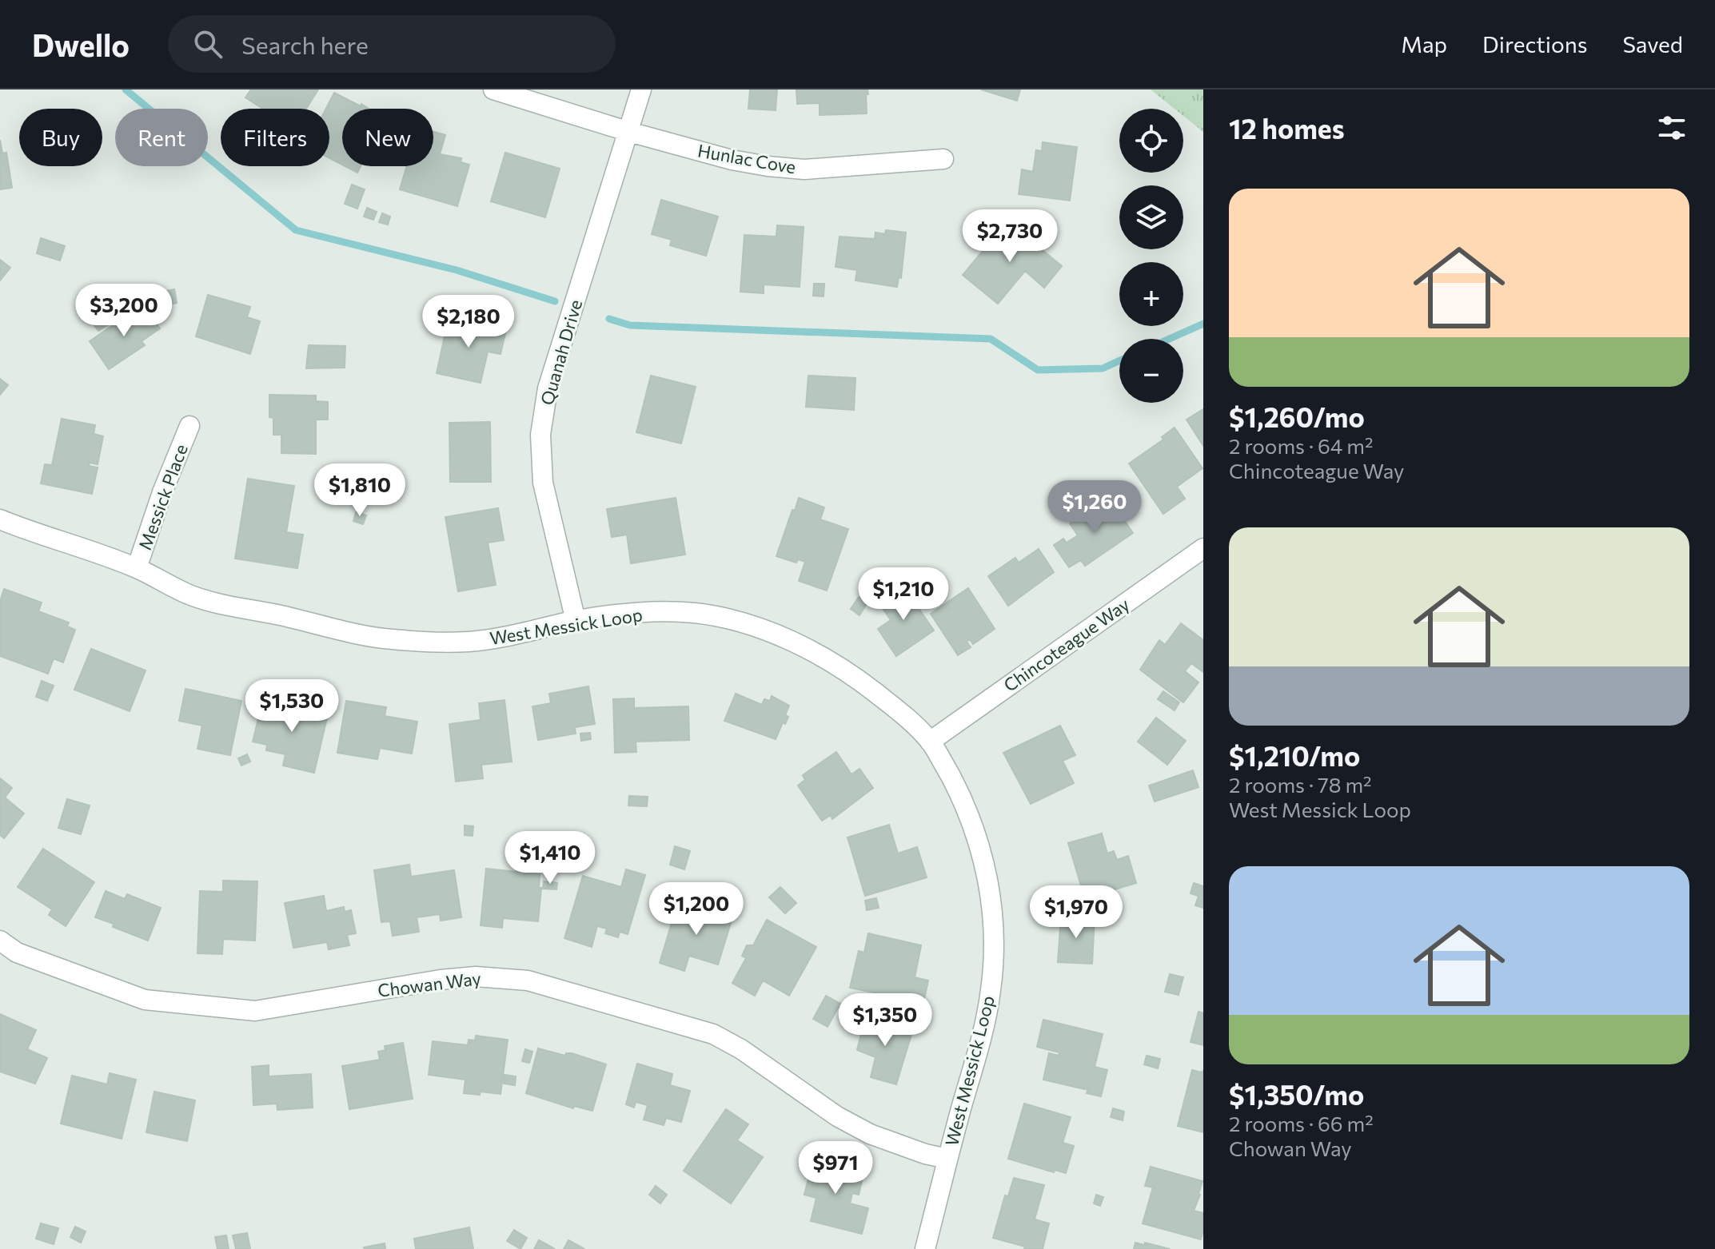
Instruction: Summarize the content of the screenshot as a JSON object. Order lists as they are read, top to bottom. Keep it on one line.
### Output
{"streets":{"street":["Hunlac Cove","Quanah Drive","Messick Place","West Messick Loop","Chincoteague Way","Chowan Way"]},"crossings":[["Hunlac Cove","Quanah Drive"],["Quanah Drive","West Messick Loop"],["Messick Place","West Messick Loop"],["West Messick Loop","Chincoteague Way"],["West Messick Loop","Chowan Way"]],"page":{"header":"Dwello","search":"Search here","nav":["Map","Directions","Saved"],"heading":"12 homes","map_buttons":["+","−"],"chip":["Buy","Rent","Filters","New"],"list":[{"name":"$1,260/mo","note":"2 rooms · 64 m² · Chincoteague Way"},{"name":"$1,210/mo","note":"2 rooms · 78 m² · West Messick Loop"},{"name":"$1,350/mo","note":"2 rooms · 66 m² · Chowan Way"}],"price":["$2,730","$3,200","$2,180","$1,810","$1,260","$1,210","$1,530","$1,410","$1,200","$1,970","$1,350","$971"]}}
